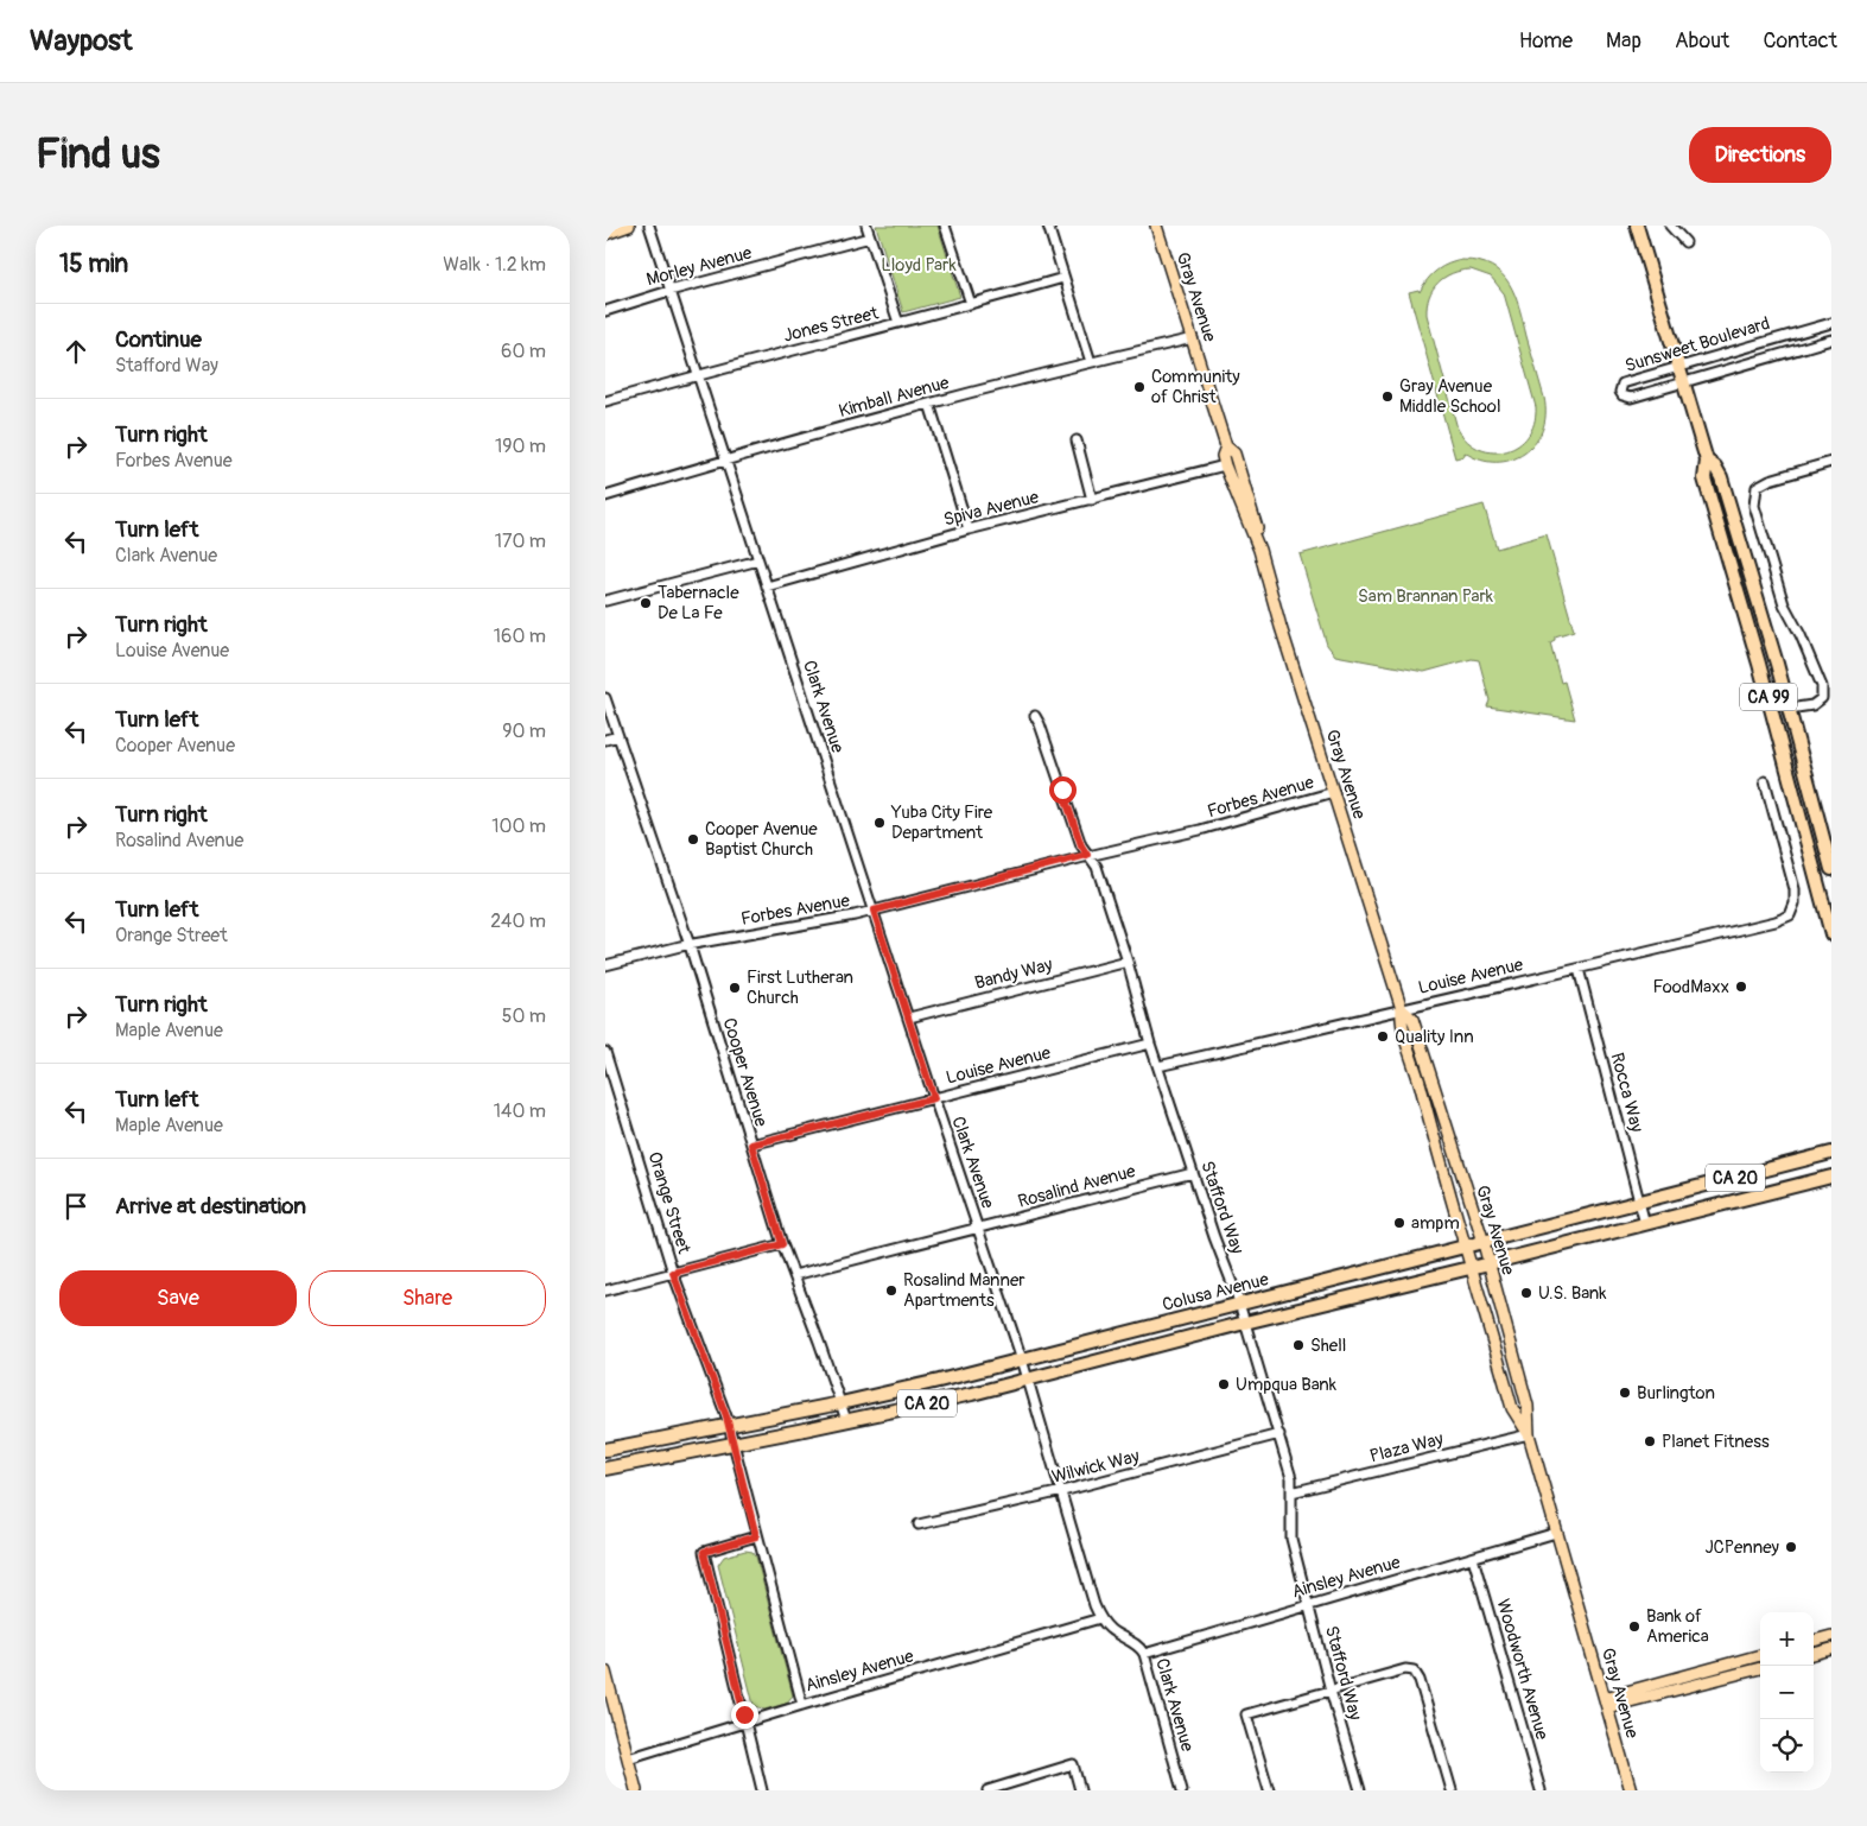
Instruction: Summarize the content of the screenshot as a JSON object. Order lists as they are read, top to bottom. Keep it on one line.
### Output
{"streets":{"highway":["CA 99","CA 20","Colusa Avenue"],"main road":["Gray Avenue"],"street":["Morley Avenue","Jones Street","Sunsweet Boulevard","Kimball Avenue","Spiva Avenue","Clark Avenue","Forbes Avenue","Bandy Way","Louise Avenue","Cooper Avenue","Rocca Way","Rosalind Avenue","Orange Street","Stafford Way","Plaza Way","Wilwick Way","Ainsley Avenue","Woodworth Avenue"]},"crossings":[["Morley Avenue","Clark Avenue"],["Gray Avenue","Kimball Avenue"],["Gray Avenue","Spiva Avenue"],["Gray Avenue","Forbes Avenue"],["Gray Avenue","Louise Avenue"],["Gray Avenue","Colusa Avenue"],["Gray Avenue","Plaza Way"],["Gray Avenue","Ainsley Avenue"],["Jones Street","Clark Avenue"],["Sunsweet Boulevard","CA 99"],["Kimball Avenue","Clark Avenue"],["Spiva Avenue","Clark Avenue"],["Clark Avenue","Forbes Avenue"],["Clark Avenue","Bandy Way"],["Clark Avenue","Louise Avenue"],["Clark Avenue","Rosalind Avenue"],["Clark Avenue","Colusa Avenue"],["Clark Avenue","Wilwick Way"],["Clark Avenue","Ainsley Avenue"],["Forbes Avenue","Cooper Avenue"],["Forbes Avenue","Stafford Way"],["Bandy Way","Stafford Way"],["Louise Avenue","Cooper Avenue"],["Louise Avenue","Rocca Way"],["Louise Avenue","Stafford Way"],["Cooper Avenue","Rosalind Avenue"],["Cooper Avenue","Colusa Avenue"],["Rocca Way","Colusa Avenue"],["Rosalind Avenue","Stafford Way"],["Orange Street","Colusa Avenue"],["Orange Street","Ainsley Avenue"],["Stafford Way","Colusa Avenue"],["Stafford Way","Plaza Way"],["Stafford Way","Wilwick Way"],["Stafford Way","Ainsley Avenue"],["Ainsley Avenue","Woodworth Avenue"]],"parks":["Lloyd Park","Sam Brannan Park"],"places":["Community of Christ","Gray Avenue Middle School","Tabernacle De La Fe","Yuba City Fire Department","Cooper Avenue Baptist Church","FoodMaxx","First Lutheran Church","Quality Inn","ampm","Rosalind Manner Apartments","U.S. Bank","Shell","Umpqua Bank","Burlington","Planet Fitness","JCPenney","Bank of America"],"page":{"header":"Waypost","nav":["Home","Map","About","Contact"],"buttons":["Directions",["Save","Share"]],"title":"Find us","heading":["15 min","Walk · 1.2 km"],"list":[["Continue","Stafford Way","60 m"],["Turn right","Forbes Avenue","190 m"],["Turn left","Clark Avenue","170 m"],["Turn right","Louise Avenue","160 m"],["Turn left","Cooper Avenue","90 m"],["Turn right","Rosalind Avenue","100 m"],["Turn left","Orange Street","240 m"],["Turn right","Maple Avenue","50 m"],["Turn left","Maple Avenue","140 m"],"Arrive at destination"],"map_buttons":["+","−"]}}
